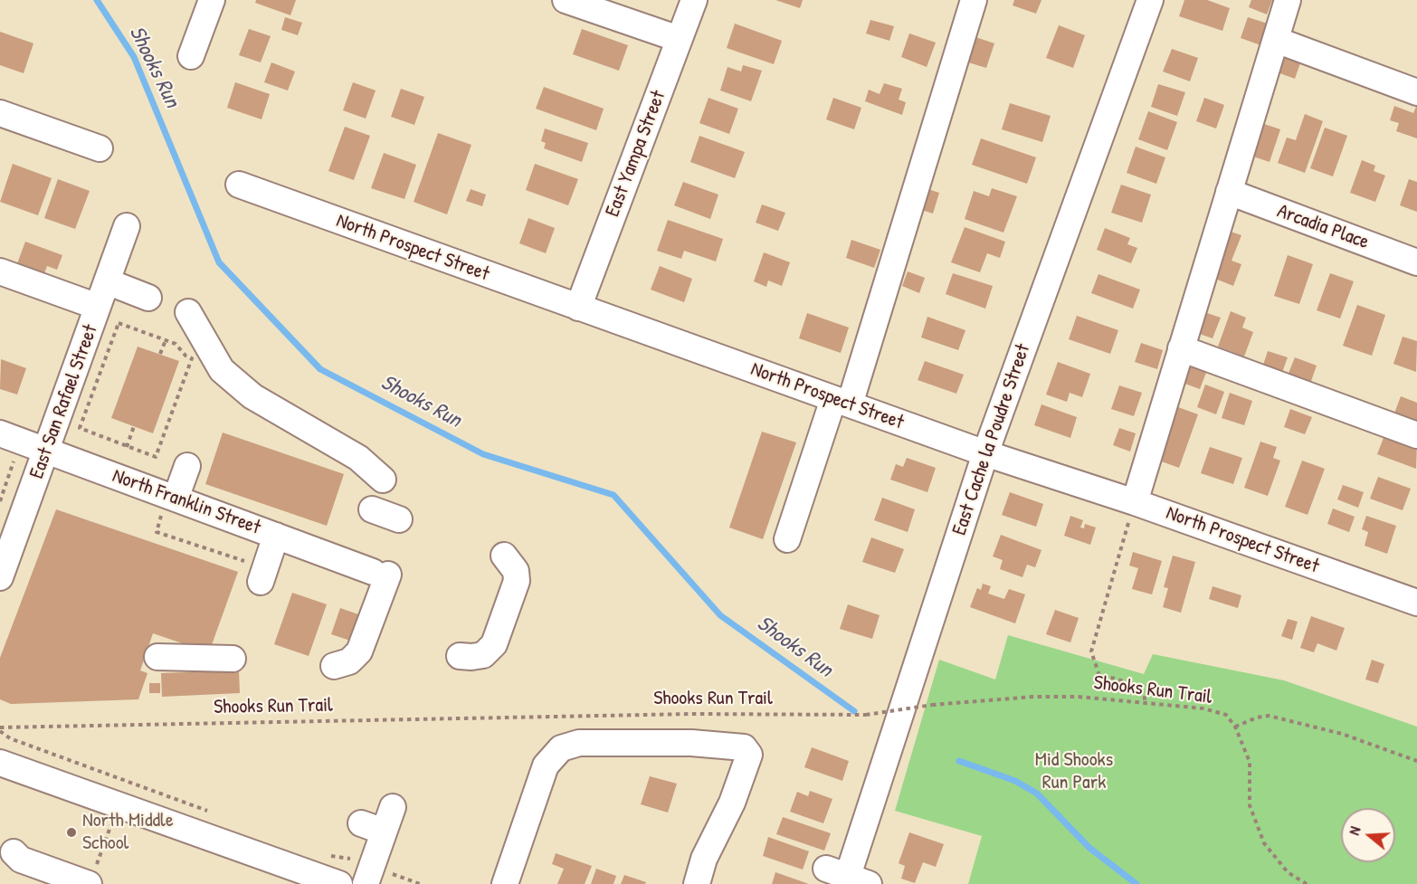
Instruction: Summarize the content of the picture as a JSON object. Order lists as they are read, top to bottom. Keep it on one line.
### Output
{"streets":{"street":["East Yampa Street","Arcadia Place","North Prospect Street","East San Rafael Street","East Cache la Poudre Street","North Franklin Street"],"path":["Shooks Run Trail"]},"crossings":[["East Yampa Street","North Prospect Street"],["North Prospect Street","East Cache la Poudre Street"],["East San Rafael Street","North Franklin Street"]],"water":["Shooks Run"],"parks":["Mid Shooks Run Park"],"places":["North Middle School"],"north":"left"}
